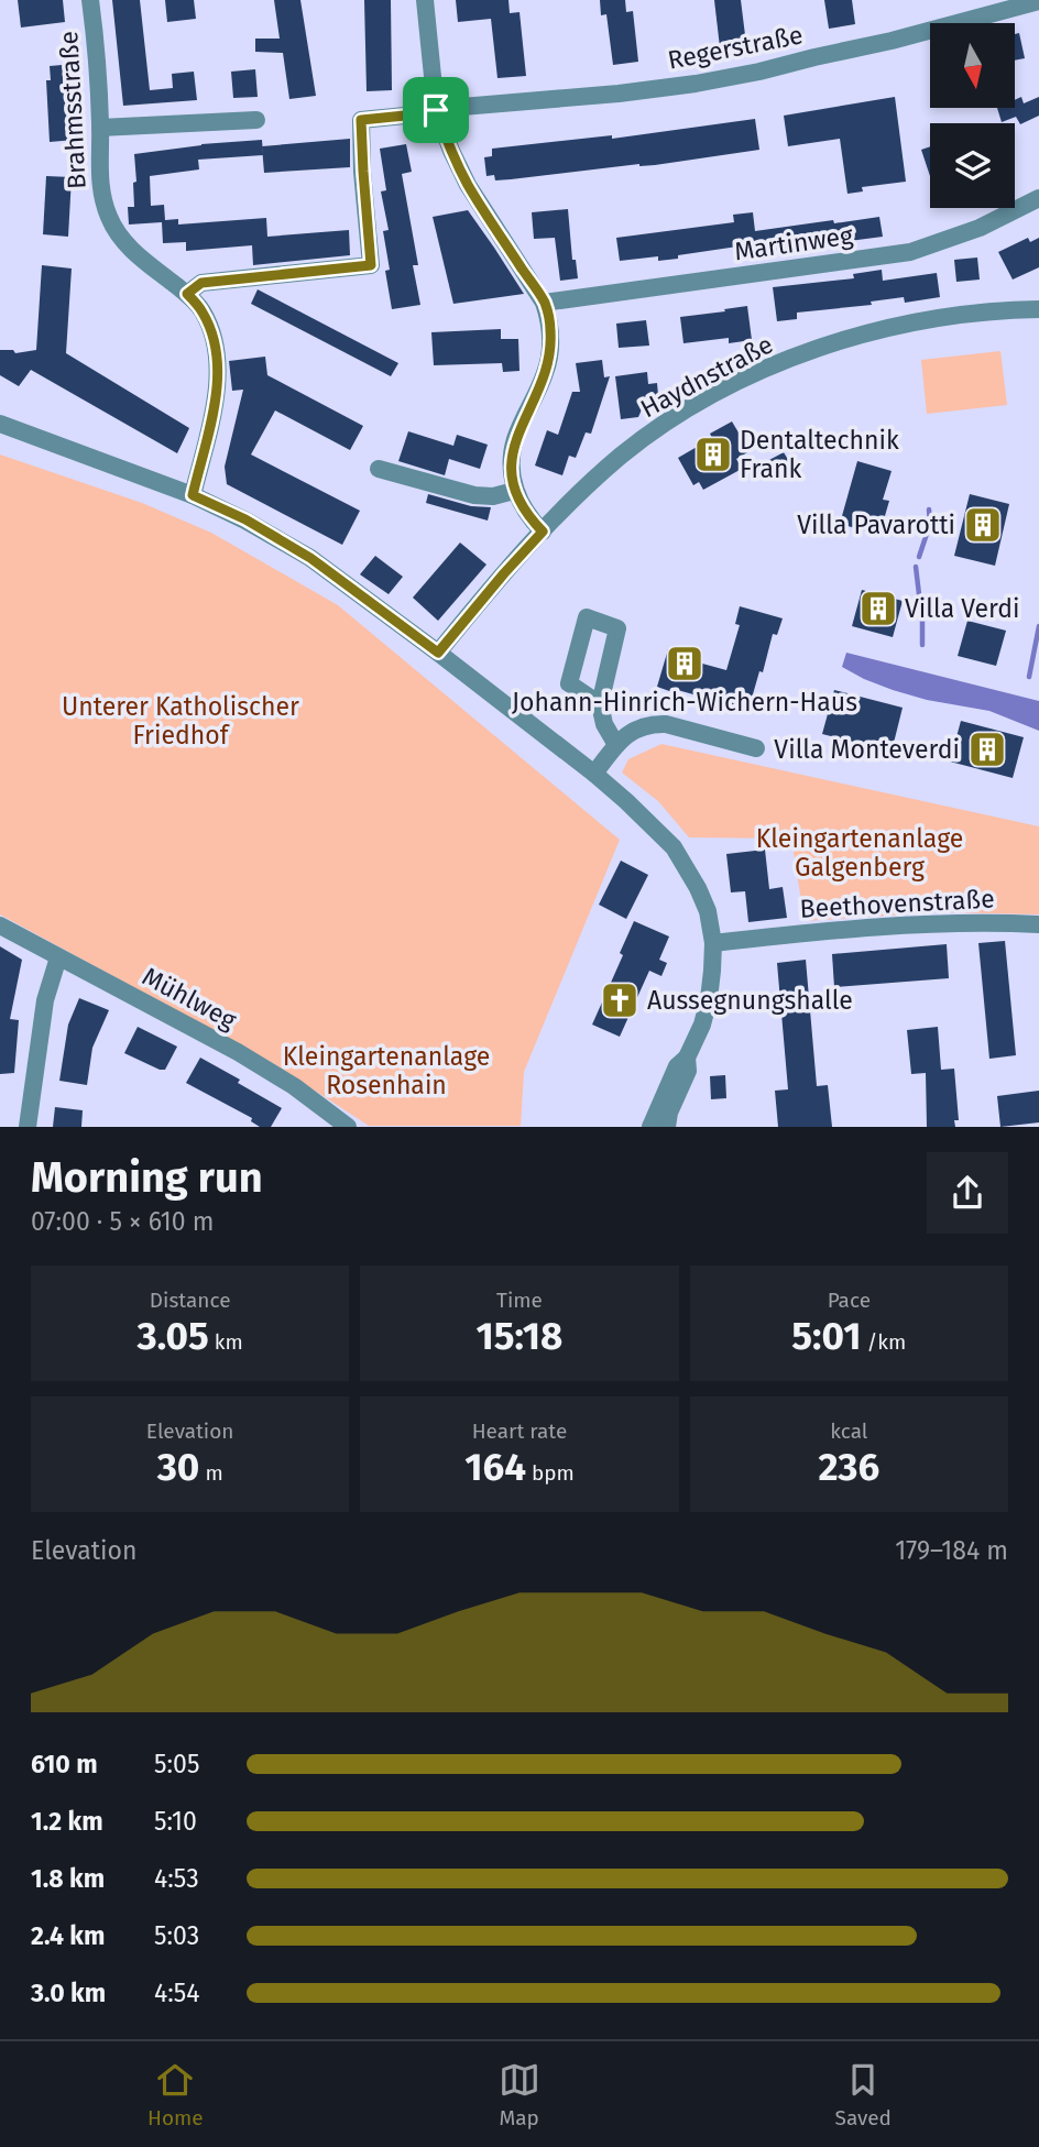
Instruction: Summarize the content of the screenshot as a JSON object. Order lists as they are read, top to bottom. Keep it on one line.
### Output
{"streets":{"street":["Regerstraße","Brahmsstraße","Martinweg","Haydnstraße","Beethovenstraße","Mühlweg"]},"crossings":[["Regerstraße","Brahmsstraße"]],"parks":["Unterer Katholischer Friedhof","Kleingartenanlage Galgenberg","Kleingartenanlage Rosenhain"],"places":{"building":["Dentaltechnik Frank","Villa Pavarotti","Villa Verdi","Johann-Hinrich-Wichern-Haus","Villa Monteverdi"],"church":["Aussegnungshalle"]},"north":"bottom","page":{"heading":["Morning run","07:00 · 5 × 610 m"],"stats":[["Distance","3.05 km"],["Time","15:18"],["Pace","5:01 /km"],["Elevation","30 m"],["Heart rate","164 bpm"],["kcal","236"]],"chart":["Elevation","179–184 m"],"list":[{"name":"610 m","note":"5:05"},{"name":"1.2 km","note":"5:10"},{"name":"1.8 km","note":"4:53"},{"name":"2.4 km","note":"5:03"},{"name":"3.0 km","note":"4:54"}],"tabs":["Home","Map","Saved"]}}
